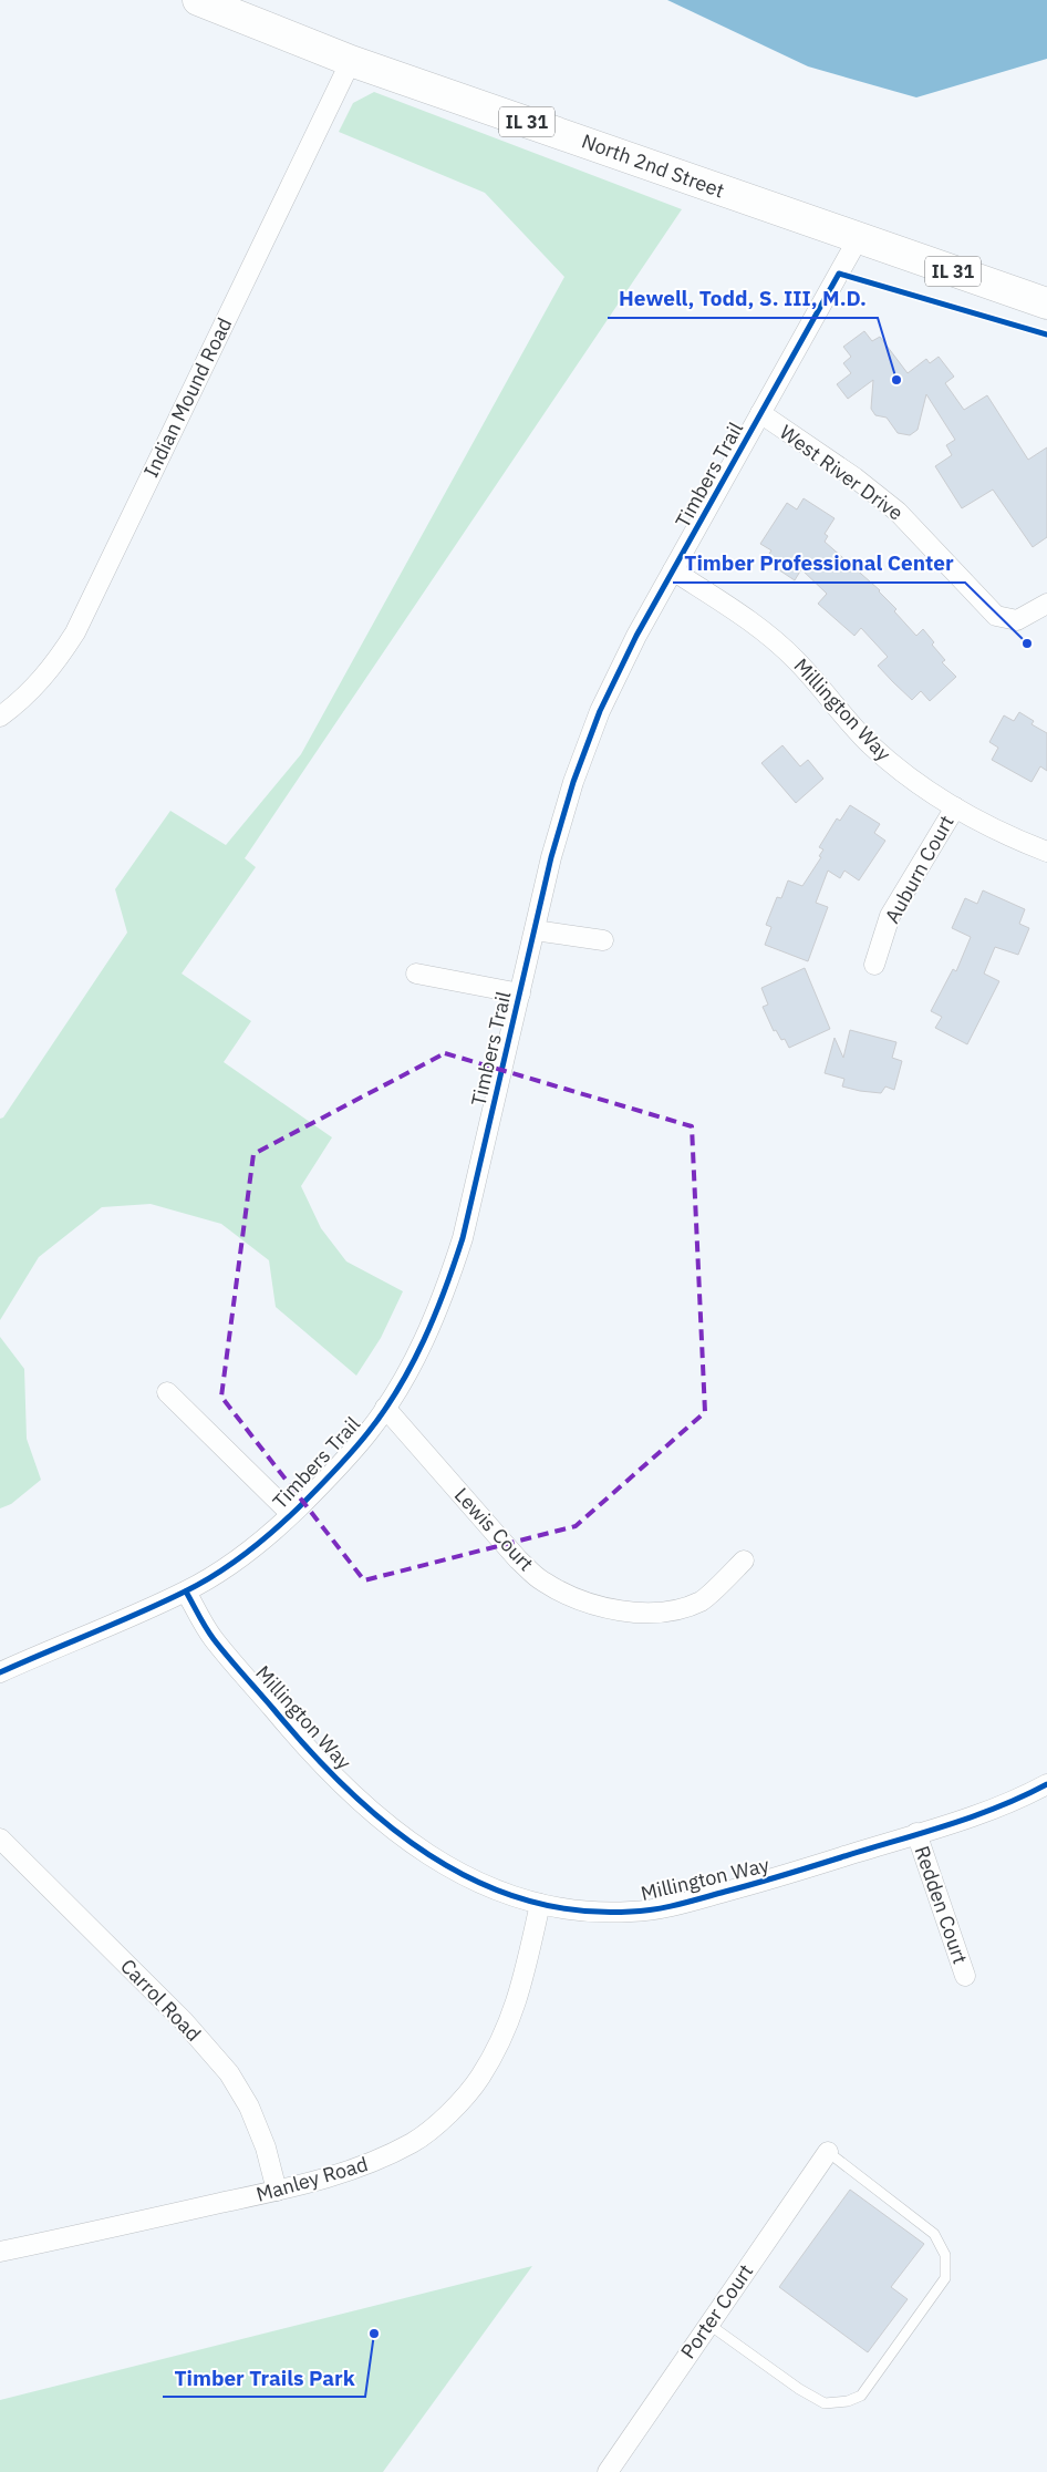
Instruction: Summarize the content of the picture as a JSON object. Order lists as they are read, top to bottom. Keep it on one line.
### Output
{"streets":{"main road":["IL 31","North 2nd Street"],"street":["Indian Mound Road","West River Drive","Timbers Trail","Millington Way","Auburn Court","Lewis Court","Redden Court","Carrol Road","Manley Road","Porter Court"]},"crossings":[["North 2nd Street","Indian Mound Road"],["North 2nd Street","Timbers Trail"],["West River Drive","Timbers Trail"],["Timbers Trail","Millington Way"],["Timbers Trail","Lewis Court"],["Millington Way","Auburn Court"],["Millington Way","Redden Court"],["Millington Way","Manley Road"],["Carrol Road","Manley Road"]],"places":["Hewell, Todd, S. III, M.D.","Timber Professional Center","Timber Trails Park"]}
